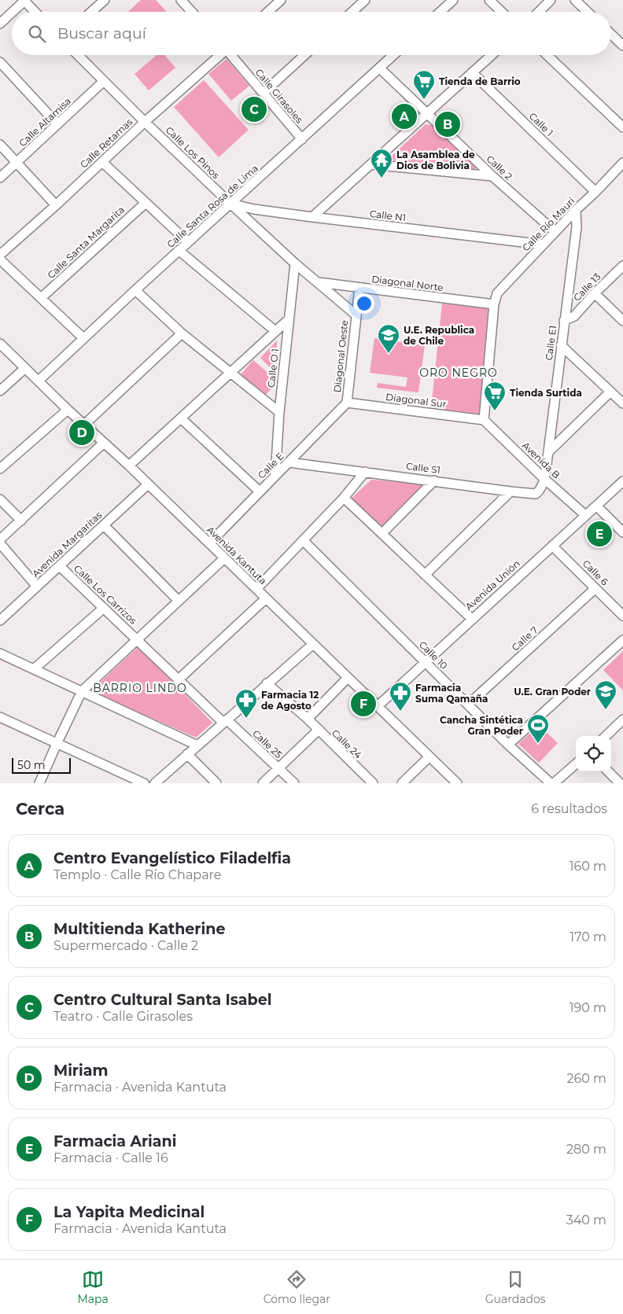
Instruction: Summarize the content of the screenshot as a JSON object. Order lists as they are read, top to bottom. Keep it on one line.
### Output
{"streets":{"street":["Calle Girasoles","Calle Altamisa","Calle 1","Calle Retamas","Calle Los Pinos","Calle 2","Calle Santa Rosa de Lima","Calle N1","Calle Río Mauri","Calle Santa Margarita","Diagonal Norte","Calle 13","Calle E1","Diagonal Oeste","Calle O 1","Diagonal Sur","Avenida B","Calle E","Calle S1","Avenida Margaritas","Avenida Kantuta","Calle 6","Avenida Unión","Calle Los Carrizos","Calle 7","Calle 10","Calle 25","Calle 24"]},"crossings":[["Calle Girasoles","Calle Santa Rosa de Lima"],["Calle Altamisa","Calle Los Pinos"],["Calle 1","Calle Río Mauri"],["Calle Retamas","Calle Los Pinos"],["Calle Los Pinos","Calle Santa Rosa de Lima"],["Calle Los Pinos","Calle N1"],["Calle Los Pinos","Diagonal Norte"],["Calle Los Pinos","Diagonal Oeste"],["Calle Los Pinos","Calle O 1"],["Calle 2","Calle Santa Rosa de Lima"],["Calle 2","Calle Río Mauri"],["Calle Santa Rosa de Lima","Calle N1"],["Calle Santa Rosa de Lima","Avenida Kantuta"],["Calle N1","Calle Río Mauri"],["Calle Río Mauri","Diagonal Norte"],["Calle Río Mauri","Calle E1"],["Diagonal Norte","Diagonal Oeste"],["Calle 13","Calle E1"],["Calle E1","Avenida B"],["Calle E1","Calle S1"],["Diagonal Oeste","Diagonal Sur"],["Diagonal Oeste","Calle E"],["Calle O 1","Calle E"],["Diagonal Sur","Avenida B"],["Diagonal Sur","Calle E"],["Avenida B","Calle S1"],["Avenida B","Avenida Unión"],["Calle E","Calle S1"],["Calle E","Avenida Kantuta"],["Avenida Margaritas","Avenida Kantuta"],["Avenida Margaritas","Calle Los Carrizos"],["Avenida Kantuta","Avenida Unión"],["Calle 6","Avenida Unión"],["Calle 6","Calle 7"],["Avenida Unión","Calle 10"],["Calle Los Carrizos","Calle 25"],["Calle 7","Calle 10"]],"districts":["ORO NEGRO","BARRIO LINDO"],"places":{"supermarket":["Tienda de Barrio","Tienda Surtida"],"temple":["La Asamblea de Dios de Bolivia"],"school or university":["U.E. Republica de Chile","U.E. Gran Poder"],"pharmacy":["Farmacia Suma Qamaña","Farmacia 12 de Agosto"],"sports":["Cancha Sintética Gran Poder"]},"scale_bar":"50 m","page":{"search":"Buscar aquí","pins":["C","A","B","D","E","F"],"scale":"50 m","heading":["Cerca","6 resultados"],"list":[{"mark":"A","name":"Centro Evangelístico Filadelfia","note":"Templo · Calle Río Chapare","value":"160 m"},{"mark":"B","name":"Multitienda Katherine","note":"Supermercado · Calle 2","value":"170 m"},{"mark":"C","name":"Centro Cultural Santa Isabel","note":"Teatro · Calle Girasoles","value":"190 m"},{"mark":"D","name":"Miriam","note":"Farmacia · Avenida Kantuta","value":"260 m"},{"mark":"E","name":"Farmacia Ariani","note":"Farmacia · Calle 16","value":"280 m"},{"mark":"F","name":"La Yapita Medicinal","note":"Farmacia · Avenida Kantuta","value":"340 m"}],"nav":["Mapa","Cómo llegar","Guardados"]}}
